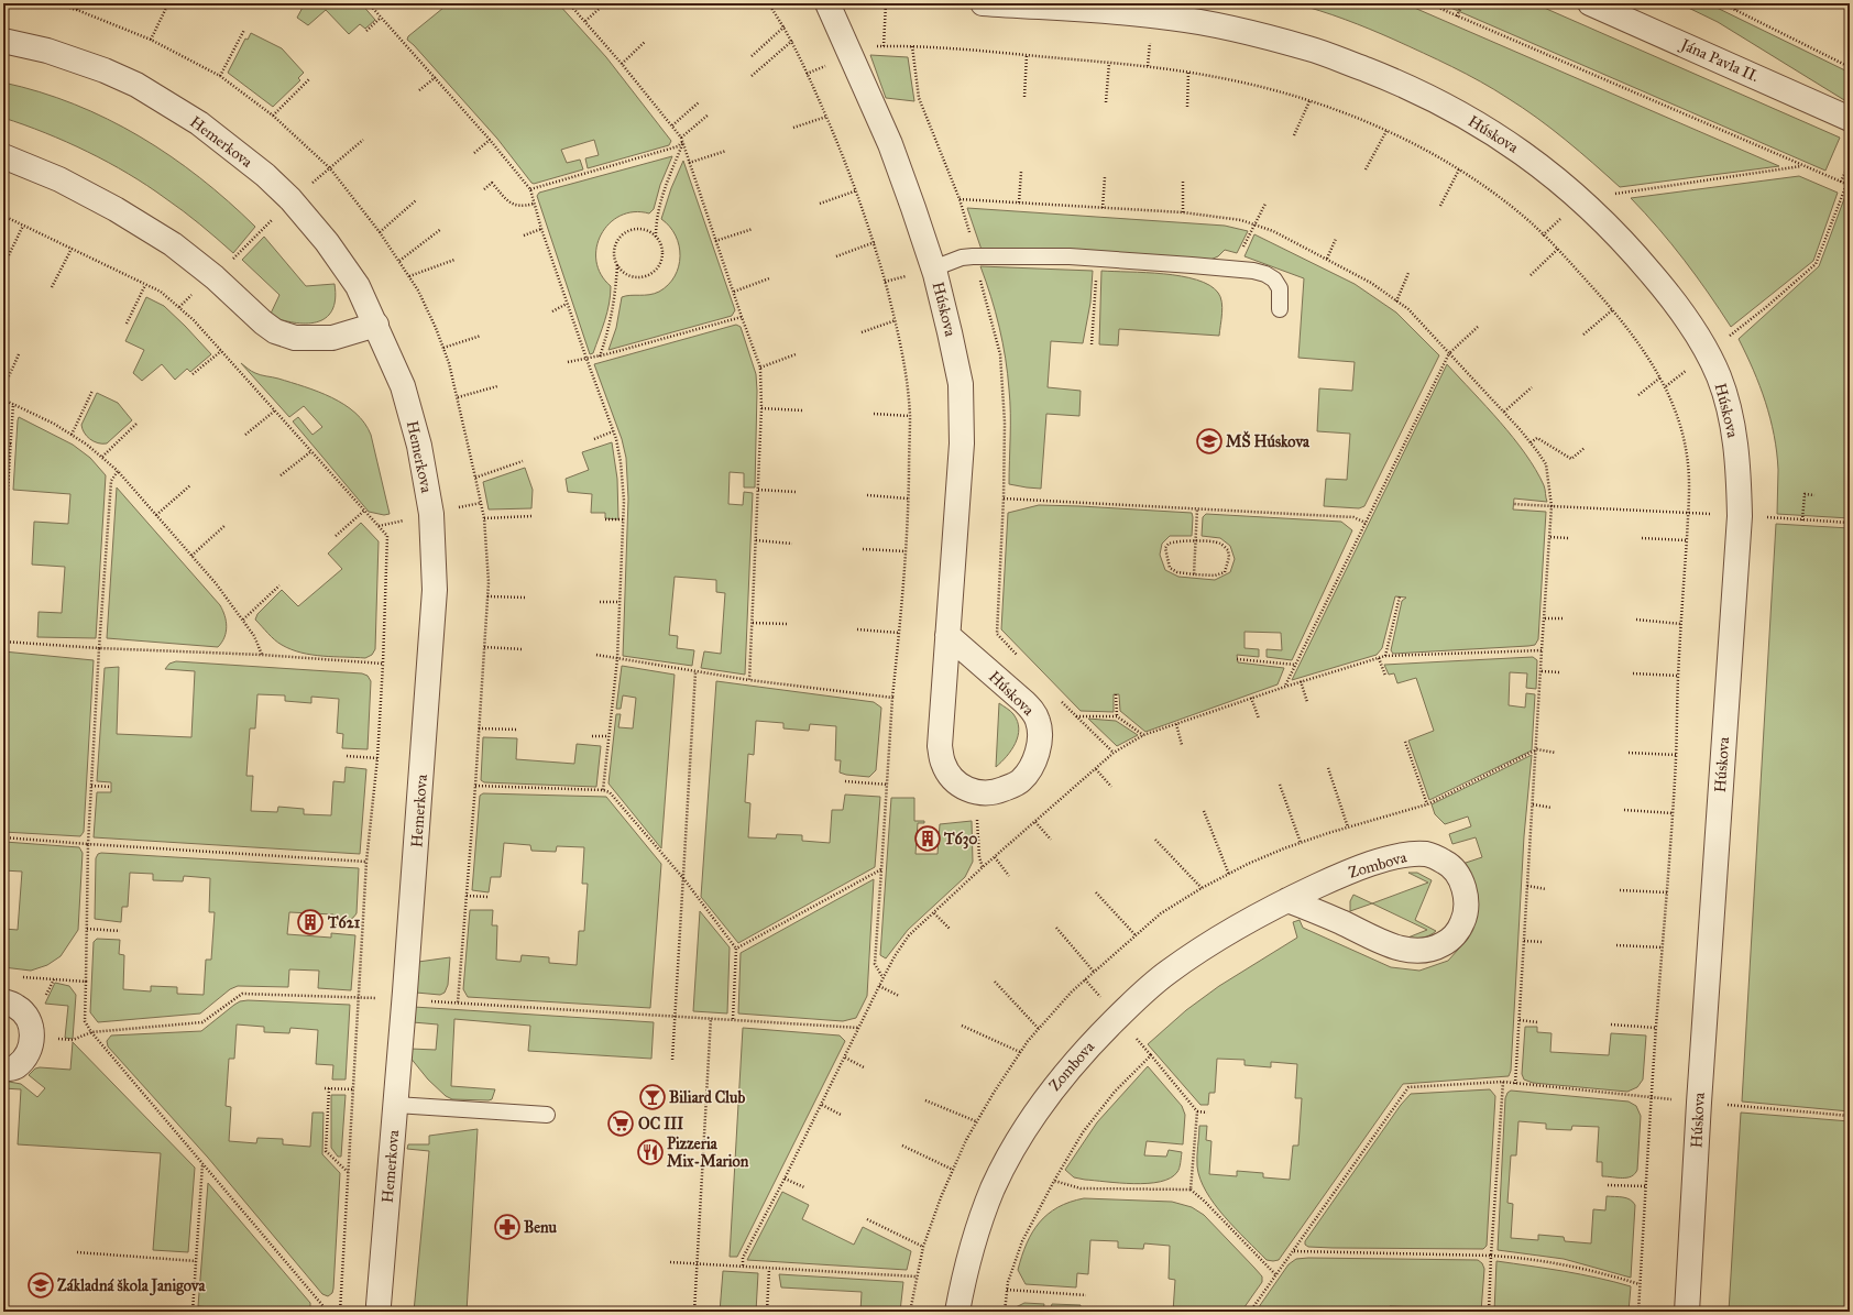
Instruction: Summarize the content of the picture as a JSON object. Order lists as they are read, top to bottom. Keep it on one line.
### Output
{"streets":{"street":["Jána Pavla II.","Húskova","Hemerkova","Zombova"]},"places":{"school or university":["MŠ Húskova","Základná škola Janigova"],"building":["T630","T621"],"bar":["Biliard Club"],"supermarket":["OC III"],"restaurant":["Pizzeria Mix-Marion"],"pharmacy":["Benu"]}}
